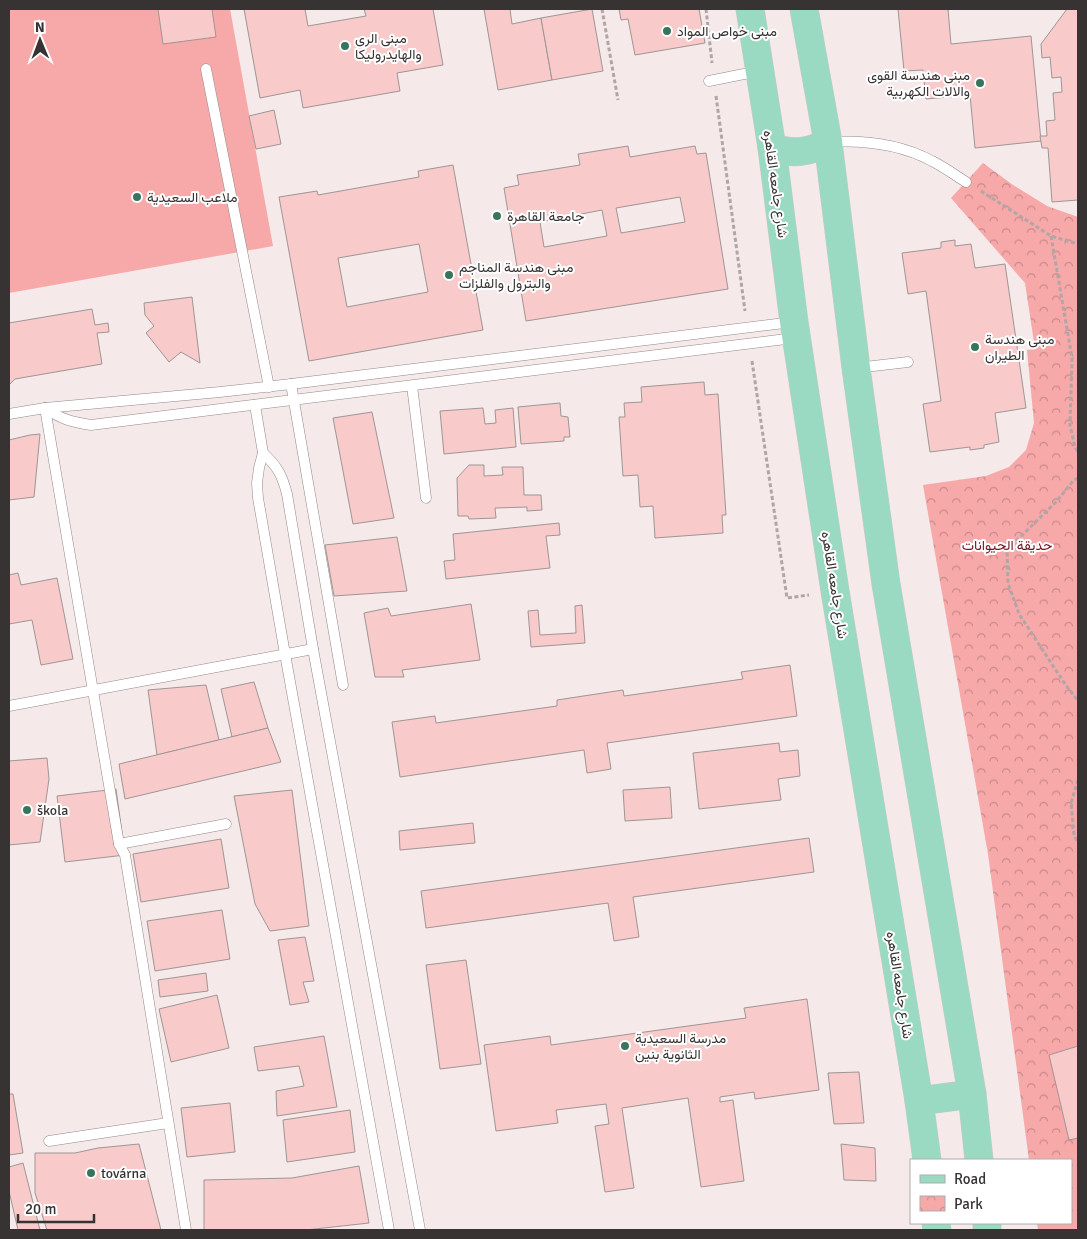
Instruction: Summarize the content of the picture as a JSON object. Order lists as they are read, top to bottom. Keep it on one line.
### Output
{"streets":{"main road":["شارع جامعه القاهره"]},"parks":["حديقة الحيوانات"],"places":["مبنى خواص المواد","مبنى الرى والهايدروليكا","مبنى هندسة القوى والالات الكهربية","ملاعب السعيدية","جامعة القاهرة","مبنى هندسة المناجم والبترول والفلزات","مبنى هندسة الطيران","škola","مدرسة السعيدية الثانوية بنين","továrna"],"legend":["Road","Park"],"scale_bar":"20 m","north":"top"}
